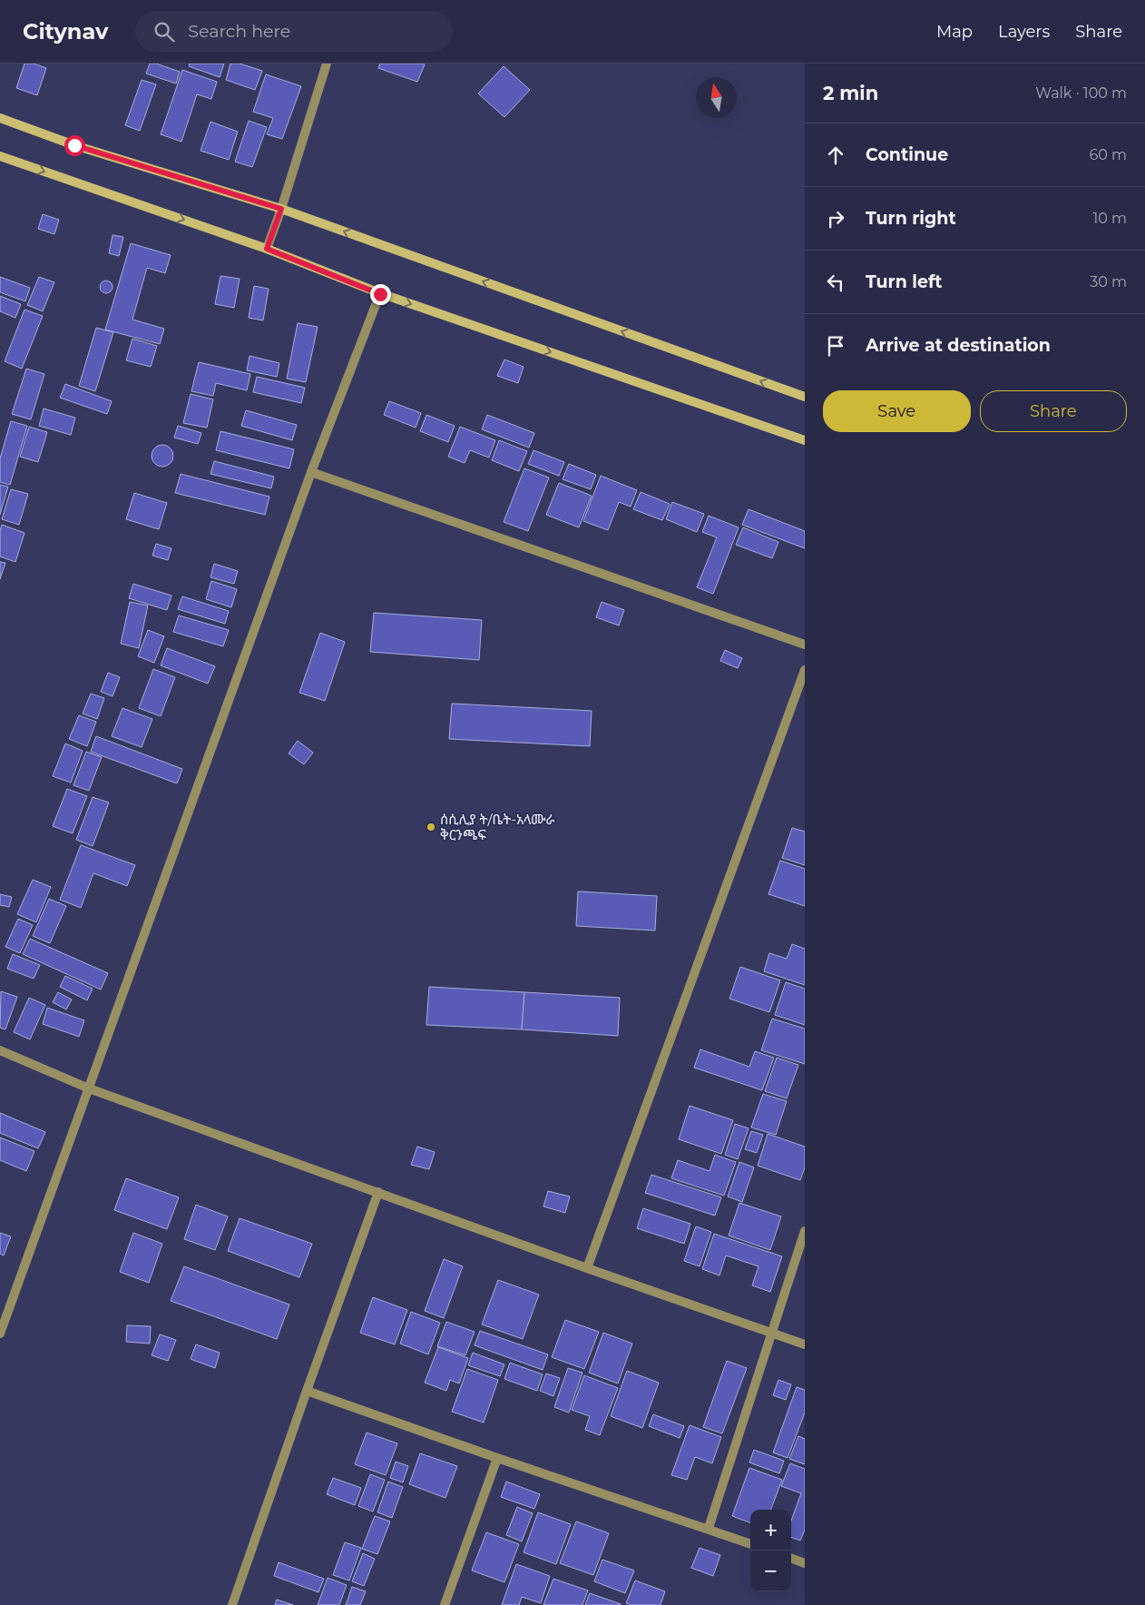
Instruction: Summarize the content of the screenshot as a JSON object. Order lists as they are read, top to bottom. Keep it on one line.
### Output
{"places":["ሰሲሊያ ት/ቤት-አላሙራ ቅርንጫፍ"],"north":"top","page":{"header":"Citynav","search":"Search here","nav":["Map","Layers","Share"],"heading":["2 min","Walk · 100 m"],"list":[["Continue","60 m"],["Turn right","10 m"],["Turn left","30 m"],"Arrive at destination"],"buttons":["Save","Share"],"map_buttons":["+","−"]}}
